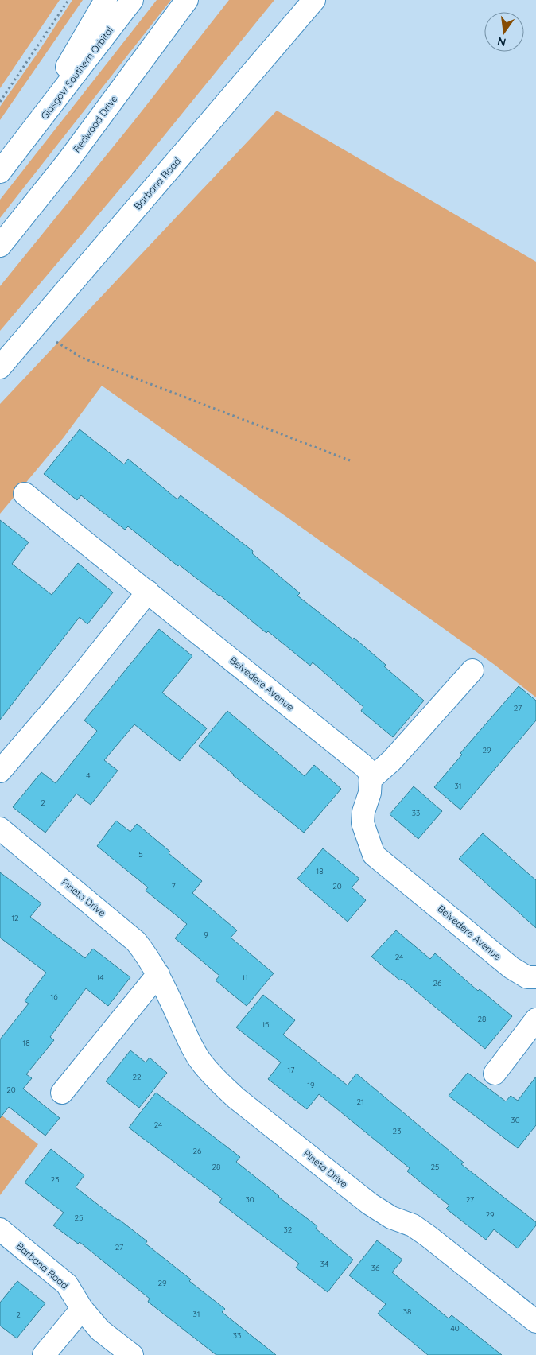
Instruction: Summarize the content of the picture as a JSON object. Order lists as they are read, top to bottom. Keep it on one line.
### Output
{"streets":{"main road":["Glasgow Southern Orbital","Redwood Drive","Barbana Road","Belvedere Avenue","Pineta Drive"]},"house_numbers":["27","29","4","31","2","33","5","18","7","20","12","9","24","14","11","26","16","28","15","18","17","22","19","20","21","30","24","23","26","28","25","23","30","27","29","25","32","27","34","36","29","38","31","2","40","33"],"north":"bottom"}
